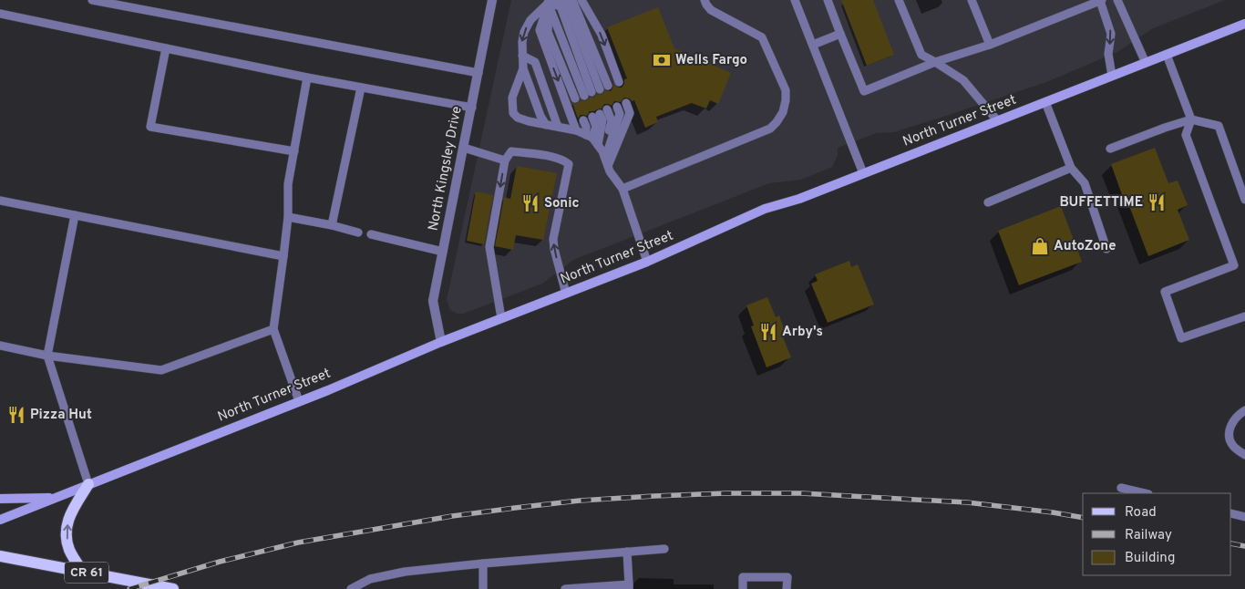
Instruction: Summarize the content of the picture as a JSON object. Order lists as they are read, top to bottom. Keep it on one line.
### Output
{"streets":{"main road":["North Turner Street","CR 61"],"street":["North Kingsley Drive"]},"crossings":[["North Turner Street","North Kingsley Drive"]],"places":{"bank":["Wells Fargo"],"restaurant":["BUFFETTIME","Sonic","Arby's","Pizza Hut"],"shop":["AutoZone"]},"legend":["Road","Railway","Building"]}
